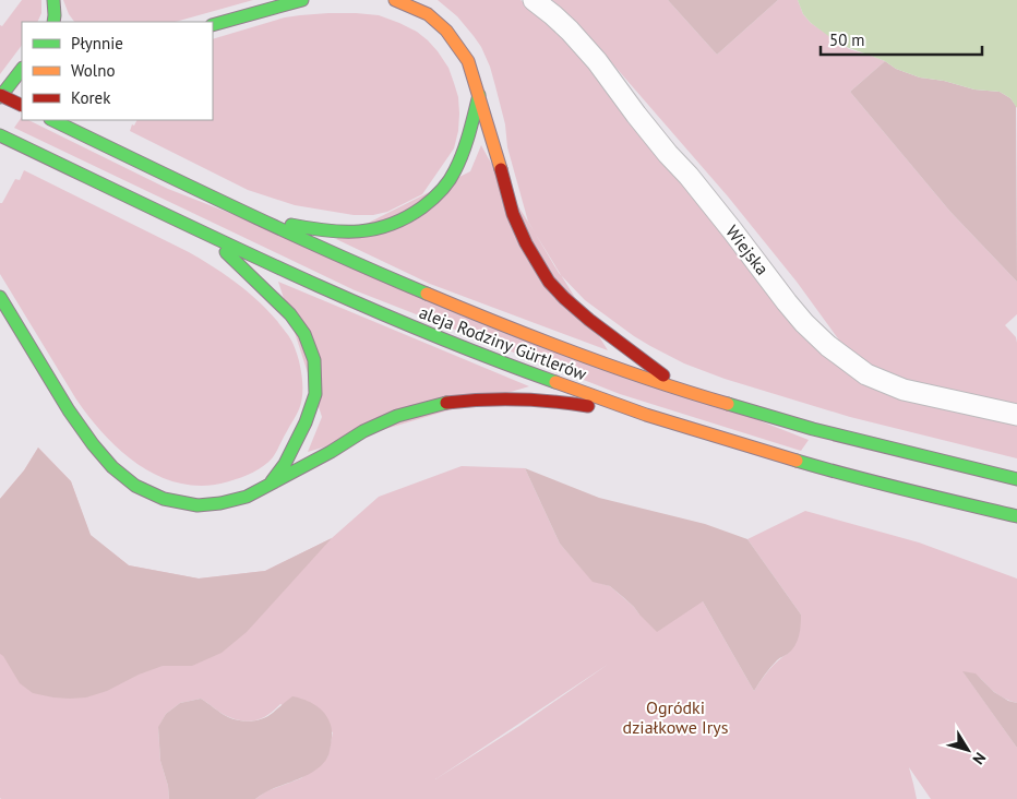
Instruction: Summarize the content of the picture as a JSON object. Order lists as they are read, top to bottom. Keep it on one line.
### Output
{"streets":{"main road":["aleja Rodziny Gürtlerów"],"street":["Wiejska"]},"parks":["Ogródki działkowe Irys"],"legend":["Płynnie","Wolno","Korek"],"scale_bar":"50 m","north":"bottom right"}
